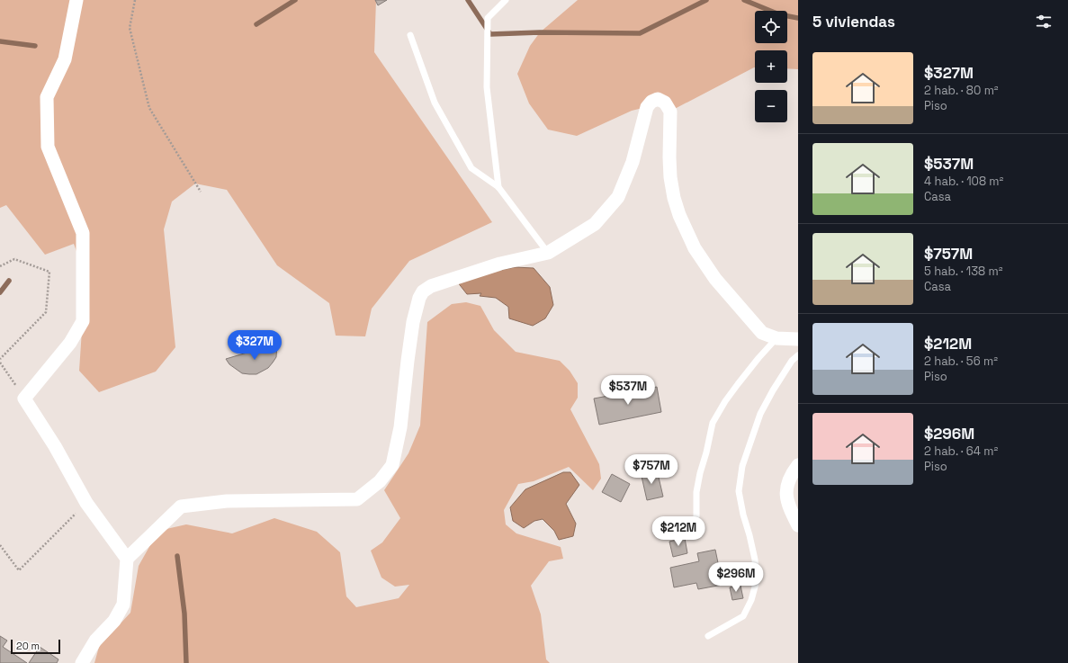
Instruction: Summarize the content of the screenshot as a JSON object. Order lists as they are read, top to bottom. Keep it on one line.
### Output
{"scale_bar":"20 m","page":{"heading":"5 viviendas","map_buttons":["+","−"],"list":[{"name":"$327M","note":"2 hab. · 80 m² · Piso"},{"name":"$537M","note":"4 hab. · 108 m² · Casa"},{"name":"$757M","note":"5 hab. · 138 m² · Casa"},{"name":"$212M","note":"2 hab. · 56 m² · Piso"},{"name":"$296M","note":"2 hab. · 64 m² · Piso"}],"price":["$327M","$537M","$757M","$212M","$296M"],"scale":"20 m"}}
